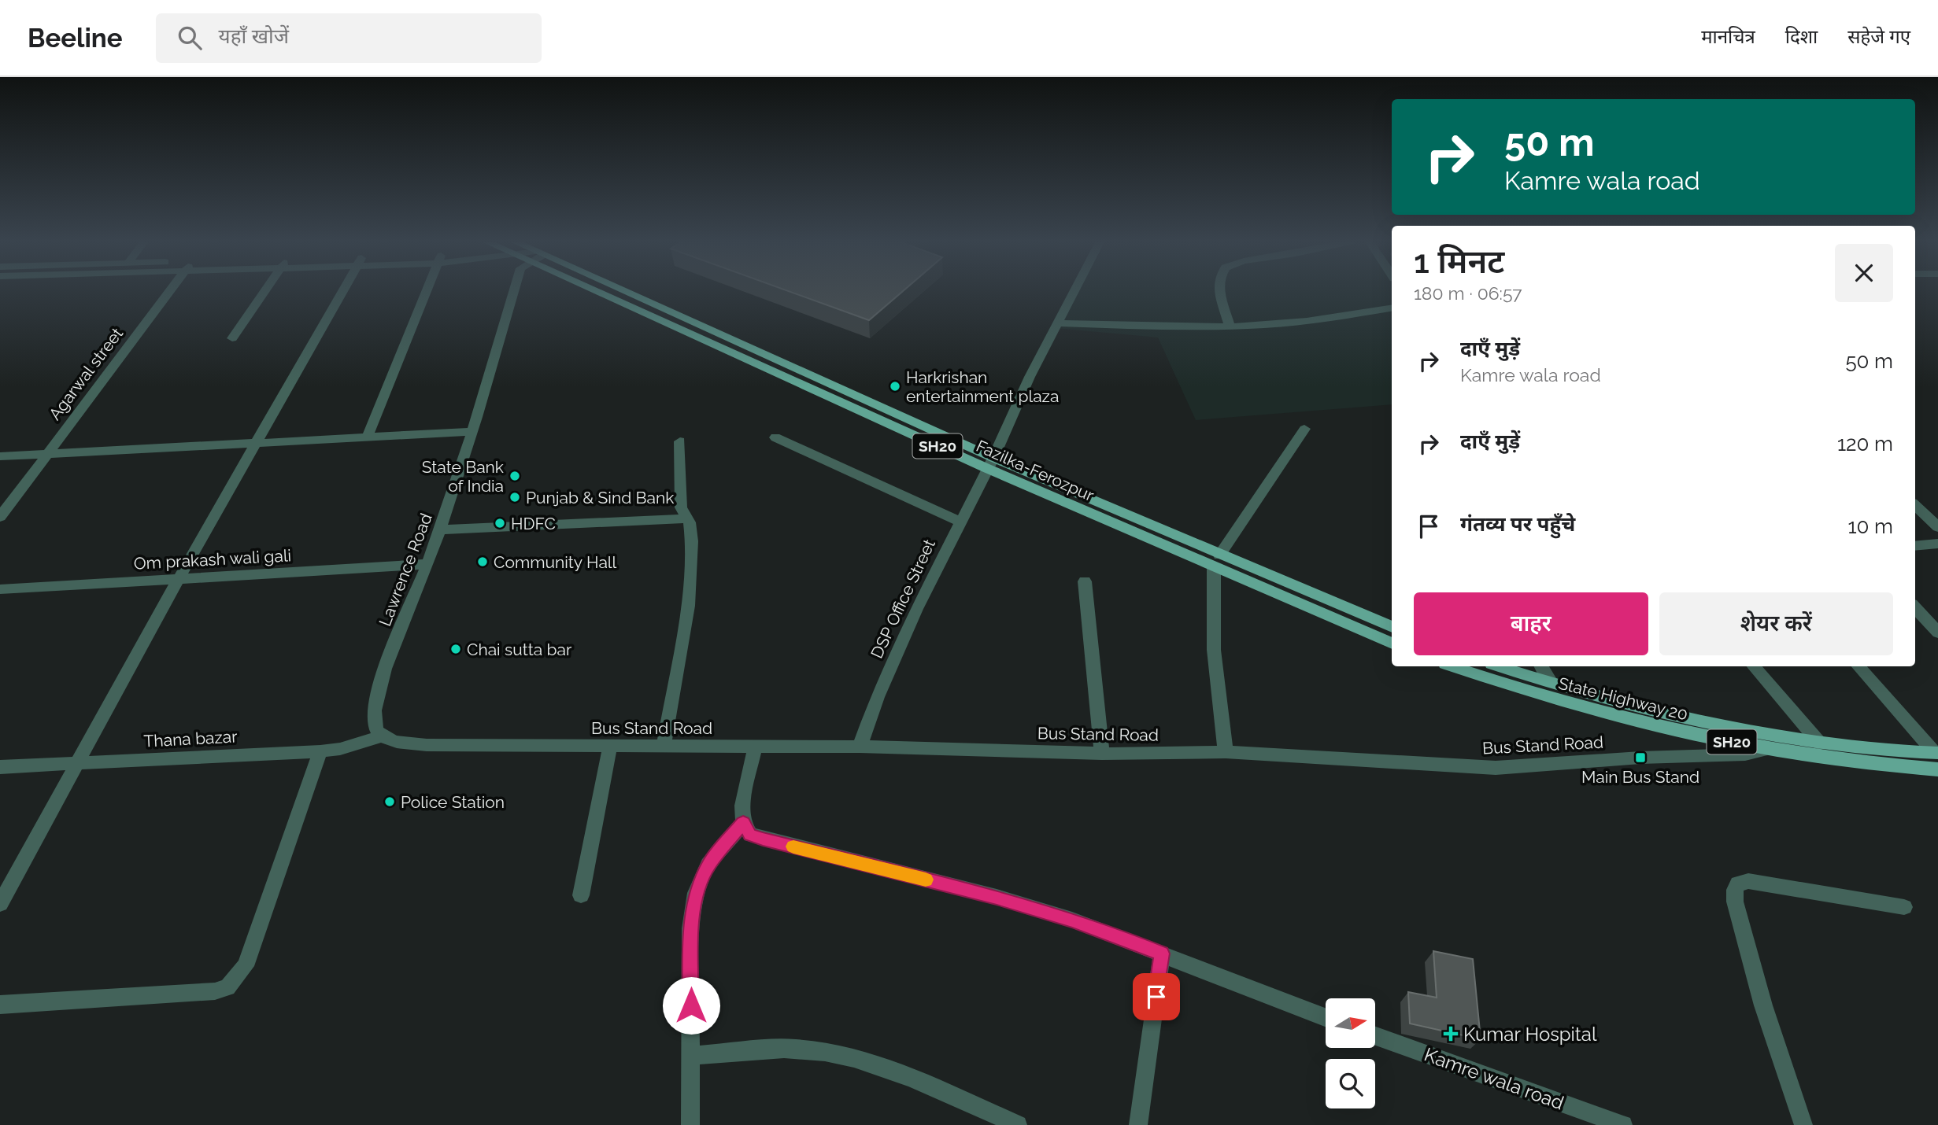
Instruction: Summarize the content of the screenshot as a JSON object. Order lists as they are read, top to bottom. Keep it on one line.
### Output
{"streets":{"main road":["SH20","Fazilka-Ferozpur","State Highway 20"],"street":["Agarwal street","Om prakash wali gali","Lawrence Road","DSP Office Street","Bus Stand Road","Thana bazar","Kamre wala road"]},"crossings":[["Fazilka-Ferozpur","DSP Office Street"],["Om prakash wali gali","Lawrence Road"],["Lawrence Road","Bus Stand Road"],["Lawrence Road","Thana bazar"],["DSP Office Street","Bus Stand Road"],["State Highway 20","Bus Stand Road"],["Bus Stand Road","Thana bazar"]],"places":{"other":["Harkrishan entertainment plaza","State Bank of India","Punjab & Sind Bank","HDFC","Community Hall","Chai sutta bar","Police Station"],"transit":["Main Bus Stand"],"health":["Kumar Hospital"]},"north":"right","page":{"header":"Beeline","search":"यहाँ खोजें","nav":["मानचित्र","दिशा","सहेजे गए"],"turn":["50 m","Kamre wala road"],"heading":["1 मिनट","180 m · 06:57"],"list":[{"name":"दाएँ मुड़ें","note":"Kamre wala road","value":"50 m"},{"name":"दाएँ मुड़ें","value":"120 m"},{"name":"गंतव्य पर पहुँचे","value":"10 m"}],"buttons":["बाहर","शेयर करें"]}}
